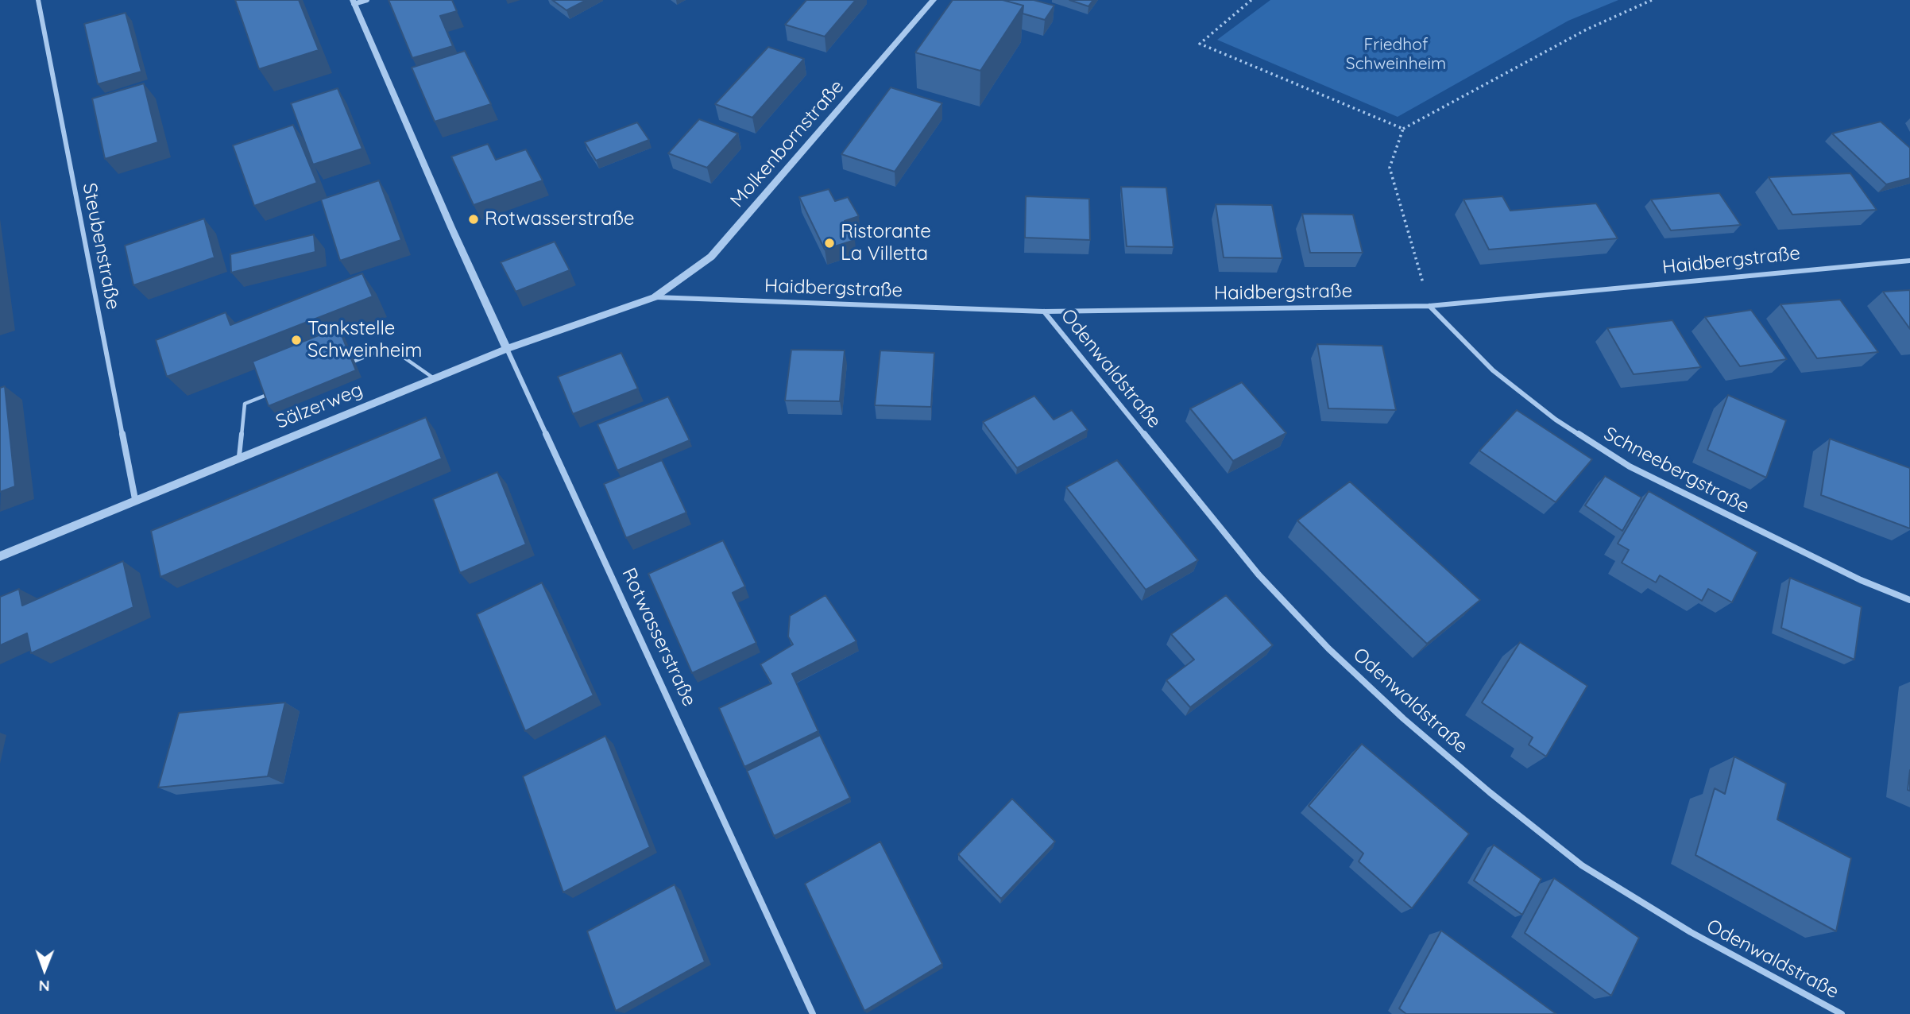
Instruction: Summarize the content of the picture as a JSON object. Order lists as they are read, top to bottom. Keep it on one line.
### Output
{"streets":{"street":["Molkenbornstraße","Steubenstraße","Haidbergstraße","Odenwaldstraße","Sälzerweg","Schneebergstraße","Rotwasserstraße"]},"crossings":[["Molkenbornstraße","Haidbergstraße"],["Molkenbornstraße","Sälzerweg"],["Steubenstraße","Sälzerweg"],["Haidbergstraße","Odenwaldstraße"],["Haidbergstraße","Sälzerweg"],["Haidbergstraße","Schneebergstraße"],["Sälzerweg","Rotwasserstraße"]],"parks":["Friedhof Schweinheim"],"places":["Rotwasserstraße","Ristorante La Villetta","Tankstelle Schweinheim"],"north":"bottom"}
